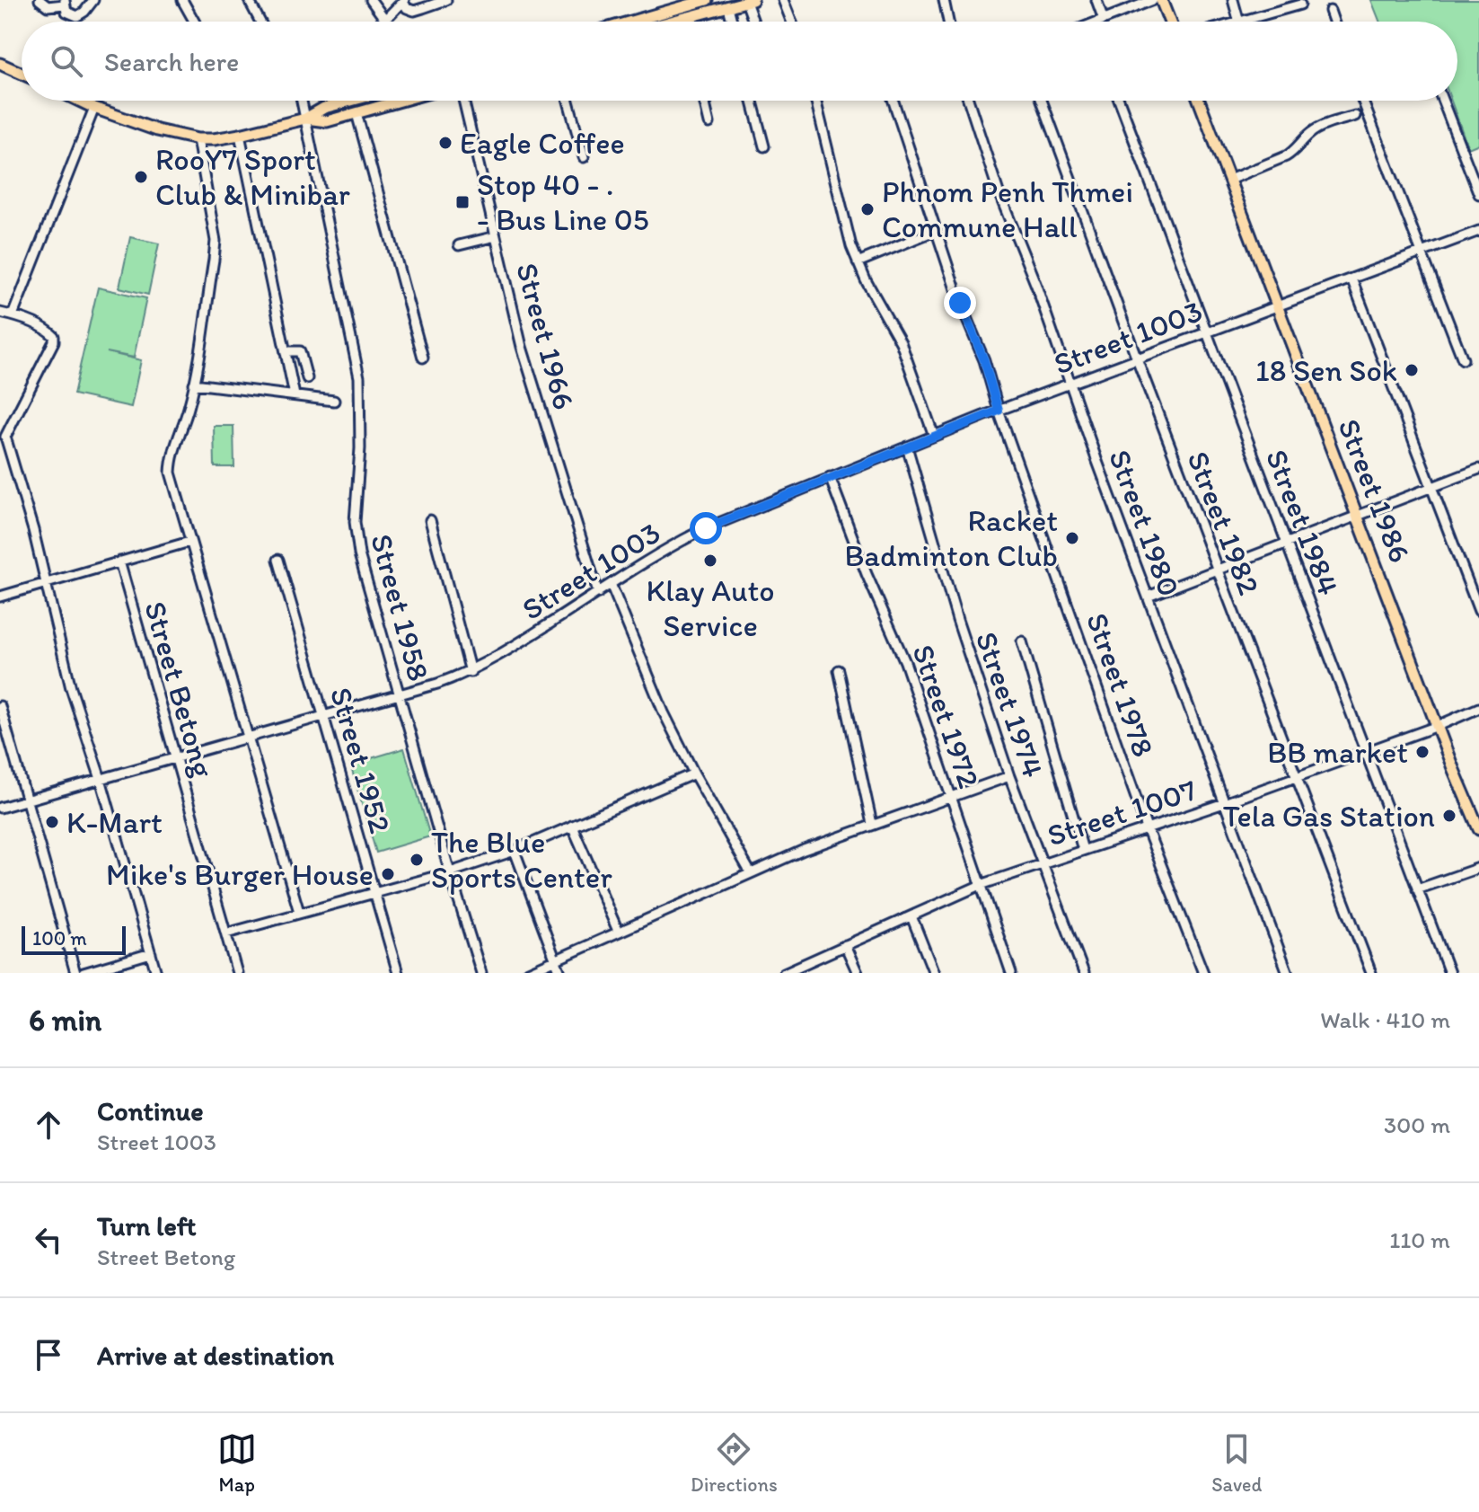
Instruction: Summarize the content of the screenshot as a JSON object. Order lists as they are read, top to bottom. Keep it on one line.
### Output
{"streets":{"main road":["Street 1986"],"street":["Street 1966","Street 1003","Street 1984","Street 1980","Street 1982","Street 1958","Street 1978","Street Betong","Street 1974","Street 1972","Street 1952","Street 1007"]},"crossings":[["Street 1966","Street 1003"],["Street 1003","Street 1986"],["Street 1003","Street 1984"],["Street 1003","Street 1980"],["Street 1003","Street 1982"],["Street 1003","Street 1958"],["Street 1003","Street 1978"],["Street 1003","Street Betong"],["Street 1003","Street 1974"],["Street 1003","Street 1972"],["Street 1003","Street 1952"],["Street 1986","Street 1007"],["Street 1984","Street 1007"],["Street 1980","Street 1007"],["Street 1982","Street 1007"],["Street 1978","Street 1007"],["Street 1974","Street 1007"],["Street 1972","Street 1007"]],"places":{"other":["Eagle Coffee","RooY7 Sport Club & Minibar","Phnom Penh Thmei Commune Hall","18 Sen Sok","Racket Badminton Club","Klay Auto Service","BB market","Tela Gas Station","K-Mart","The Blue Sports Center","Mike's Burger House"],"transit":["Stop 40 - . - Bus Line 05"]},"scale_bar":"100 m","page":{"search":"Search here","scale":"100 m","heading":["6 min","Walk · 410 m"],"list":[["Continue","Street 1003","300 m"],["Turn left","Street Betong","110 m"],"Arrive at destination"],"nav":["Map","Directions","Saved"]}}
